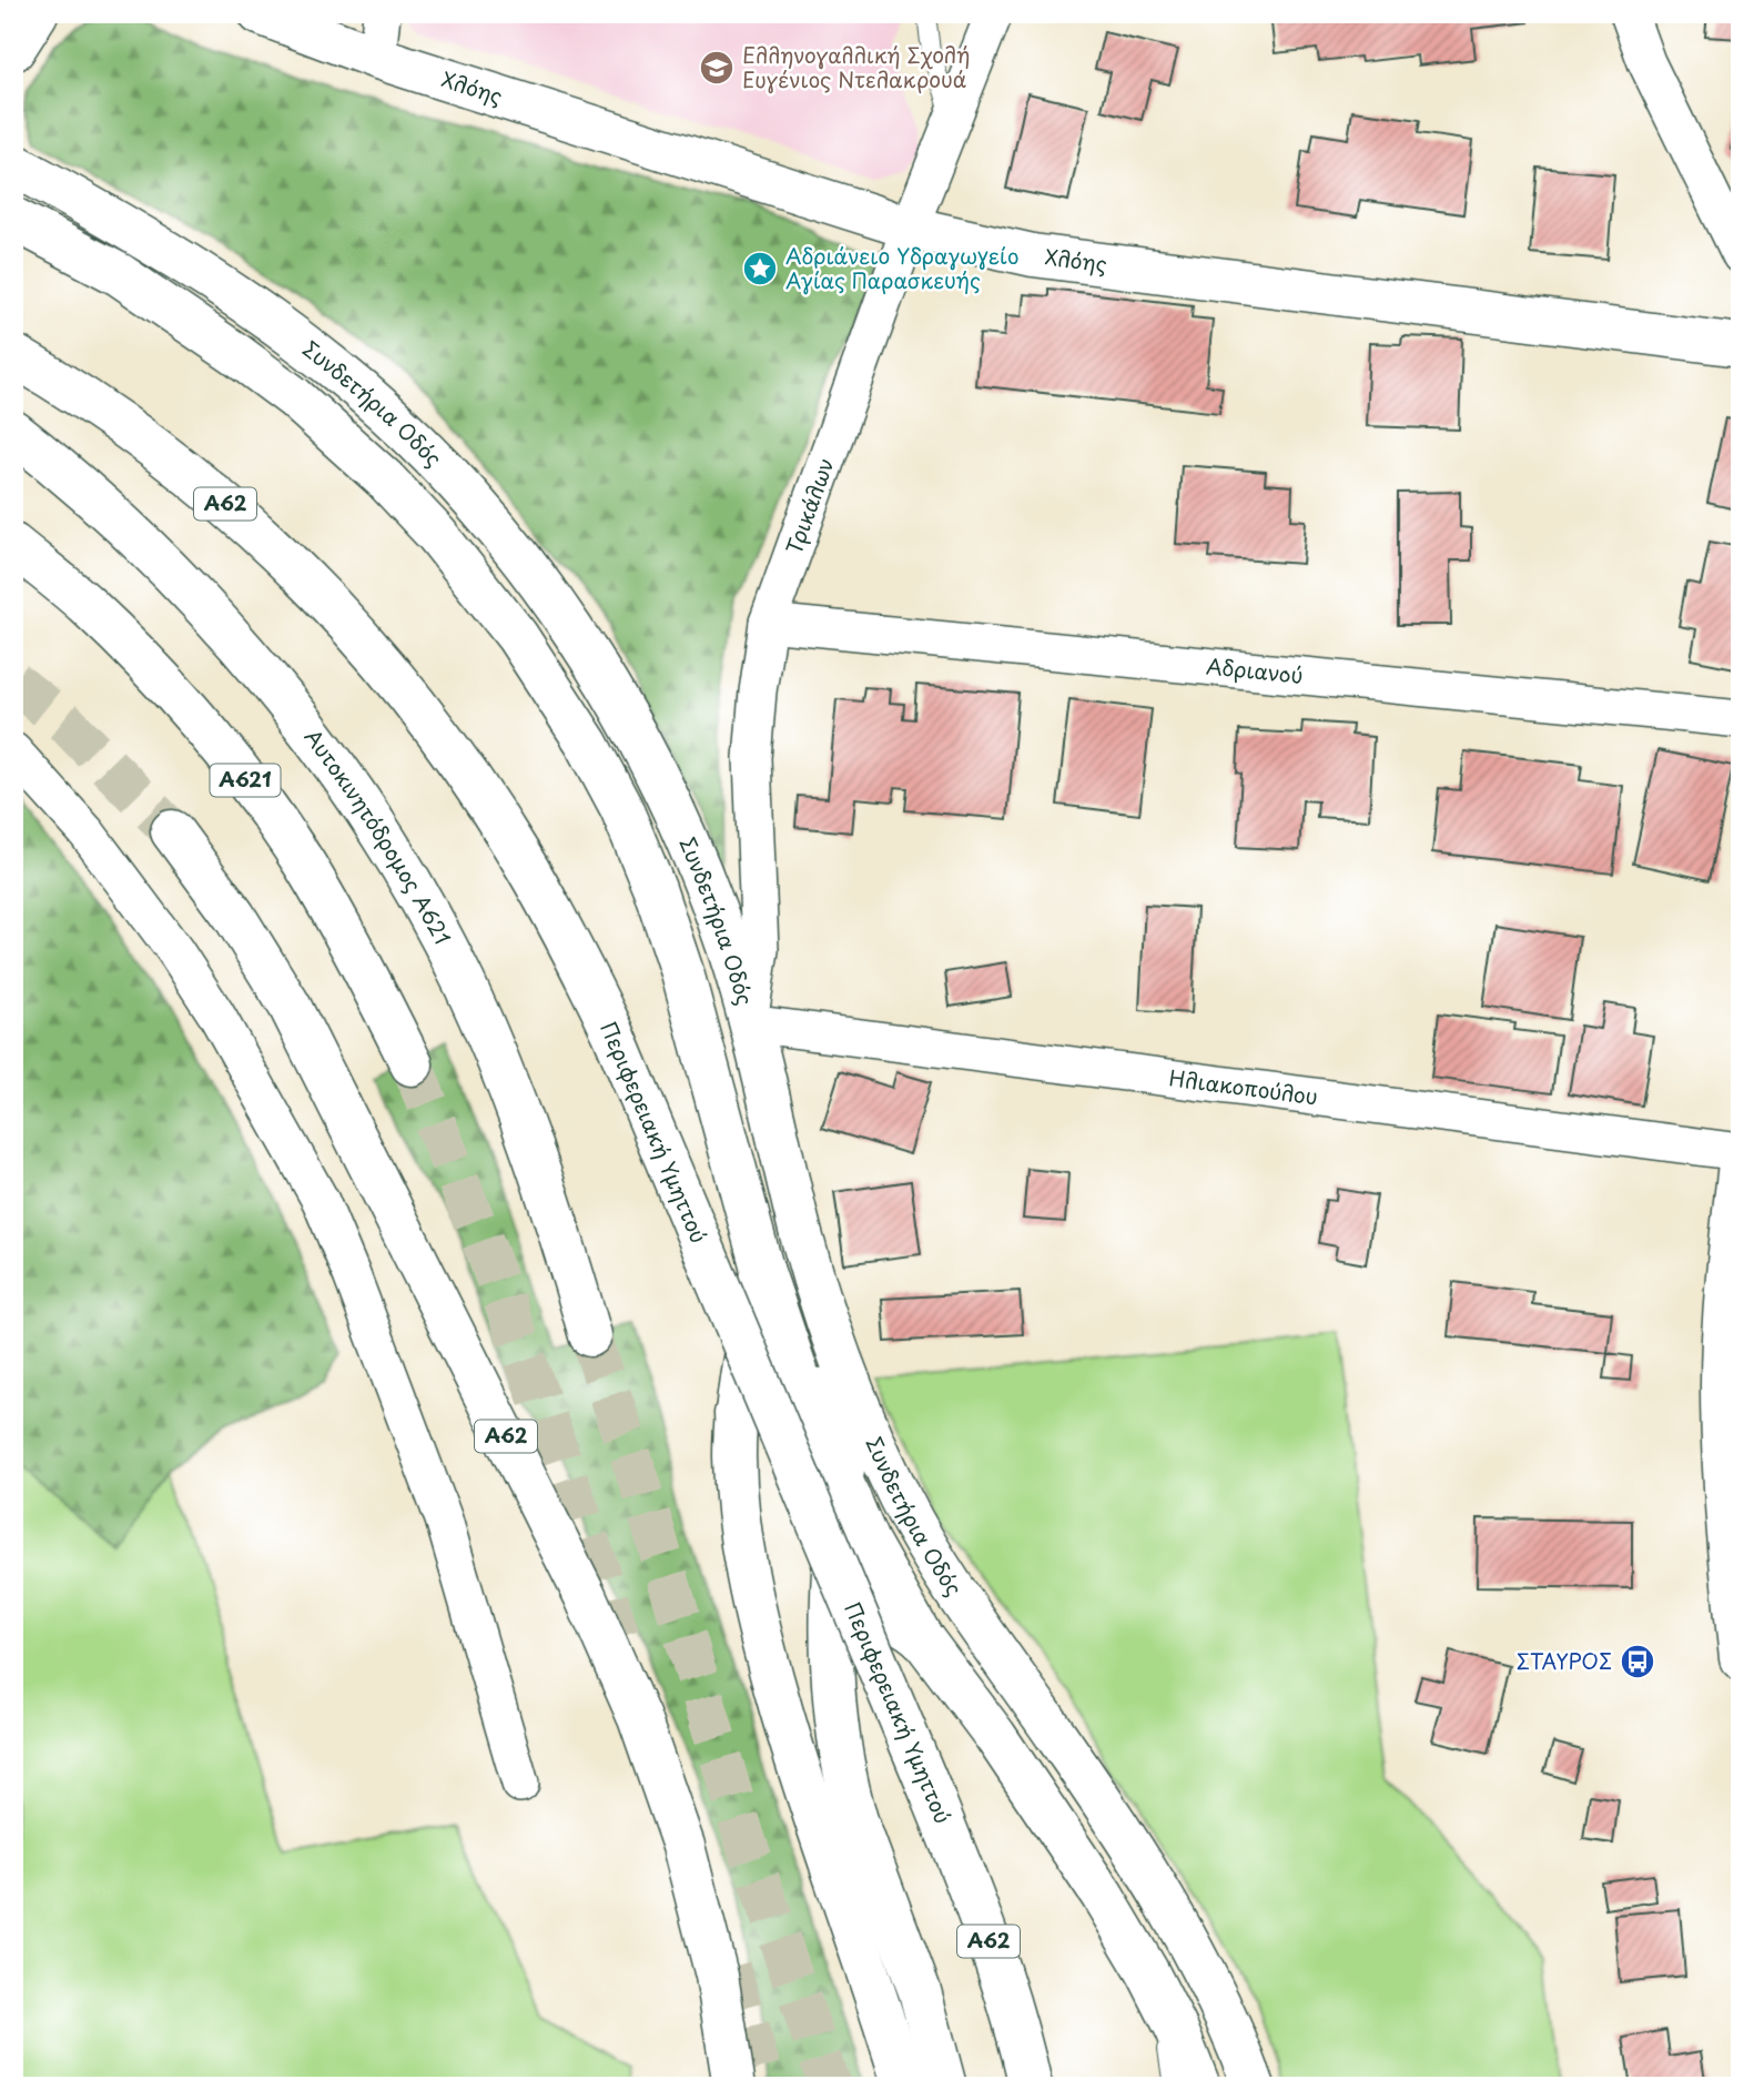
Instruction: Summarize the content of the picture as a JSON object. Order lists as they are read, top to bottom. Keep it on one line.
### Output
{"streets":{"main road":["Χλόης","Συνδετήρια Οδός","Α62","Α621","Αυτοκινητόδρομος Α621","Περιφερειακή Υμηττού"],"street":["Τρικάλων","Αδριανού","Ηλιακοπούλου"]},"crossings":[["Χλόης","Τρικάλων"],["Συνδετήρια Οδός","Τρικάλων"],["Συνδετήρια Οδός","Ηλιακοπούλου"],["Τρικάλων","Αδριανού"],["Τρικάλων","Ηλιακοπούλου"]],"places":{"school or university":["Ελληνογαλλική Σχολή Ευγένιος Ντελακρουά"],"place":["Αδριάνειο Υδραγωγείο Αγίας Παρασκευής"],"bus stop":["ΣΤΑΥΡΟΣ"]}}
